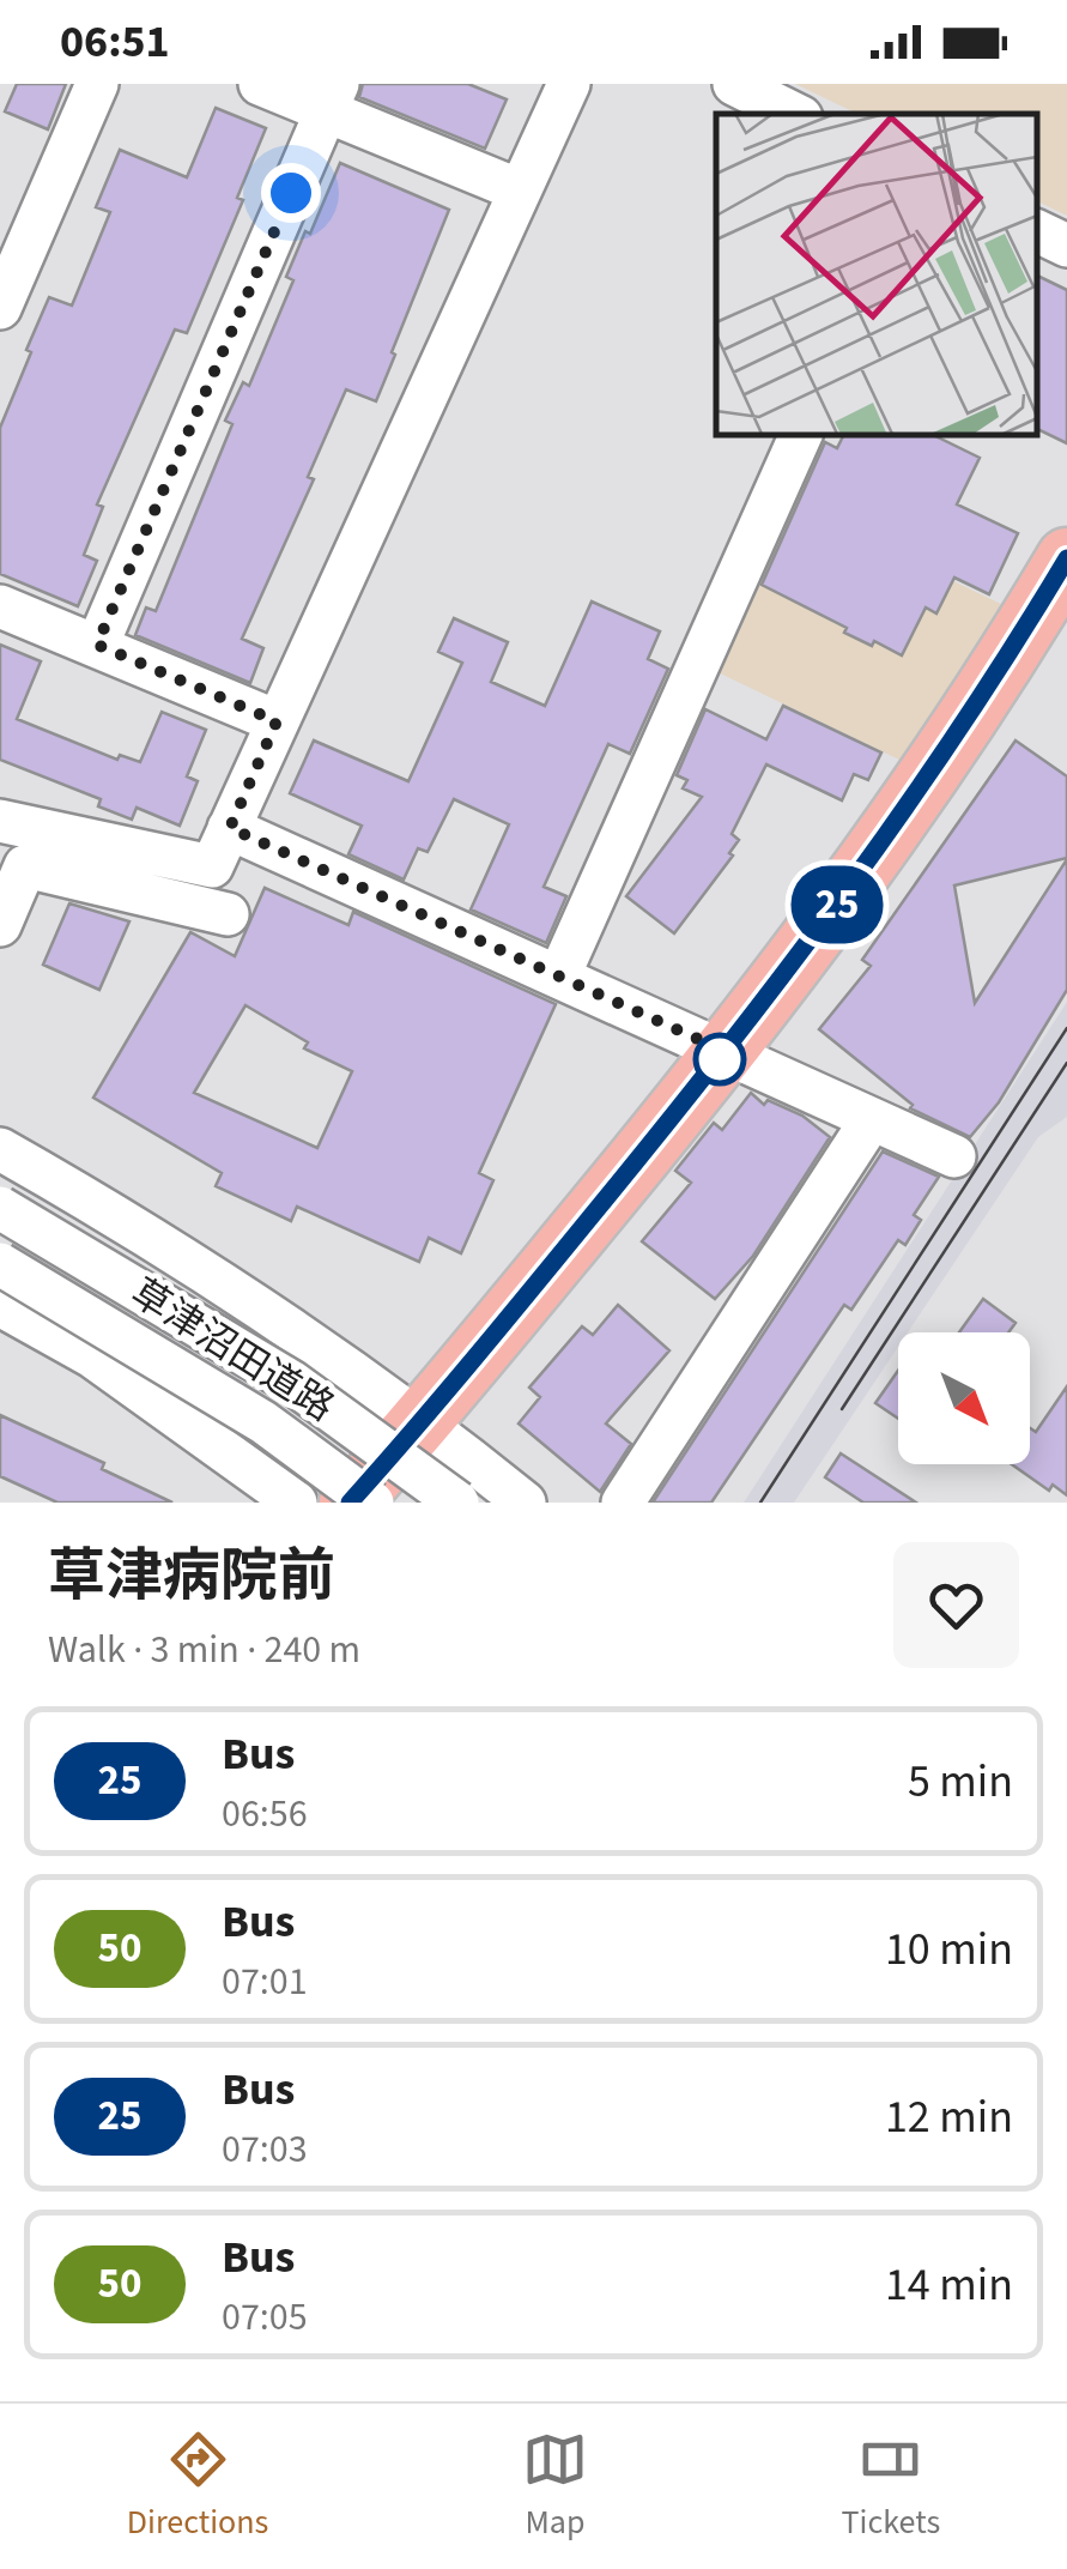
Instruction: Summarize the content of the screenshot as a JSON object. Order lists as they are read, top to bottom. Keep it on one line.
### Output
{"streets":{"street":["草津沼田道路"]},"lines":["bus line 25"],"north":"bottom right","page":{"status":"06:51","on_map":"25","heading":["草津病院前","Walk · 3 min · 240 m"],"list":[{"mark":"25","name":"Bus","note":"06:56","value":"5 min"},{"mark":"50","name":"Bus","note":"07:01","value":"10 min"},{"mark":"25","name":"Bus","note":"07:03","value":"12 min"},{"mark":"50","name":"Bus","note":"07:05","value":"14 min"}],"tabs":["Directions","Map","Tickets"]}}
